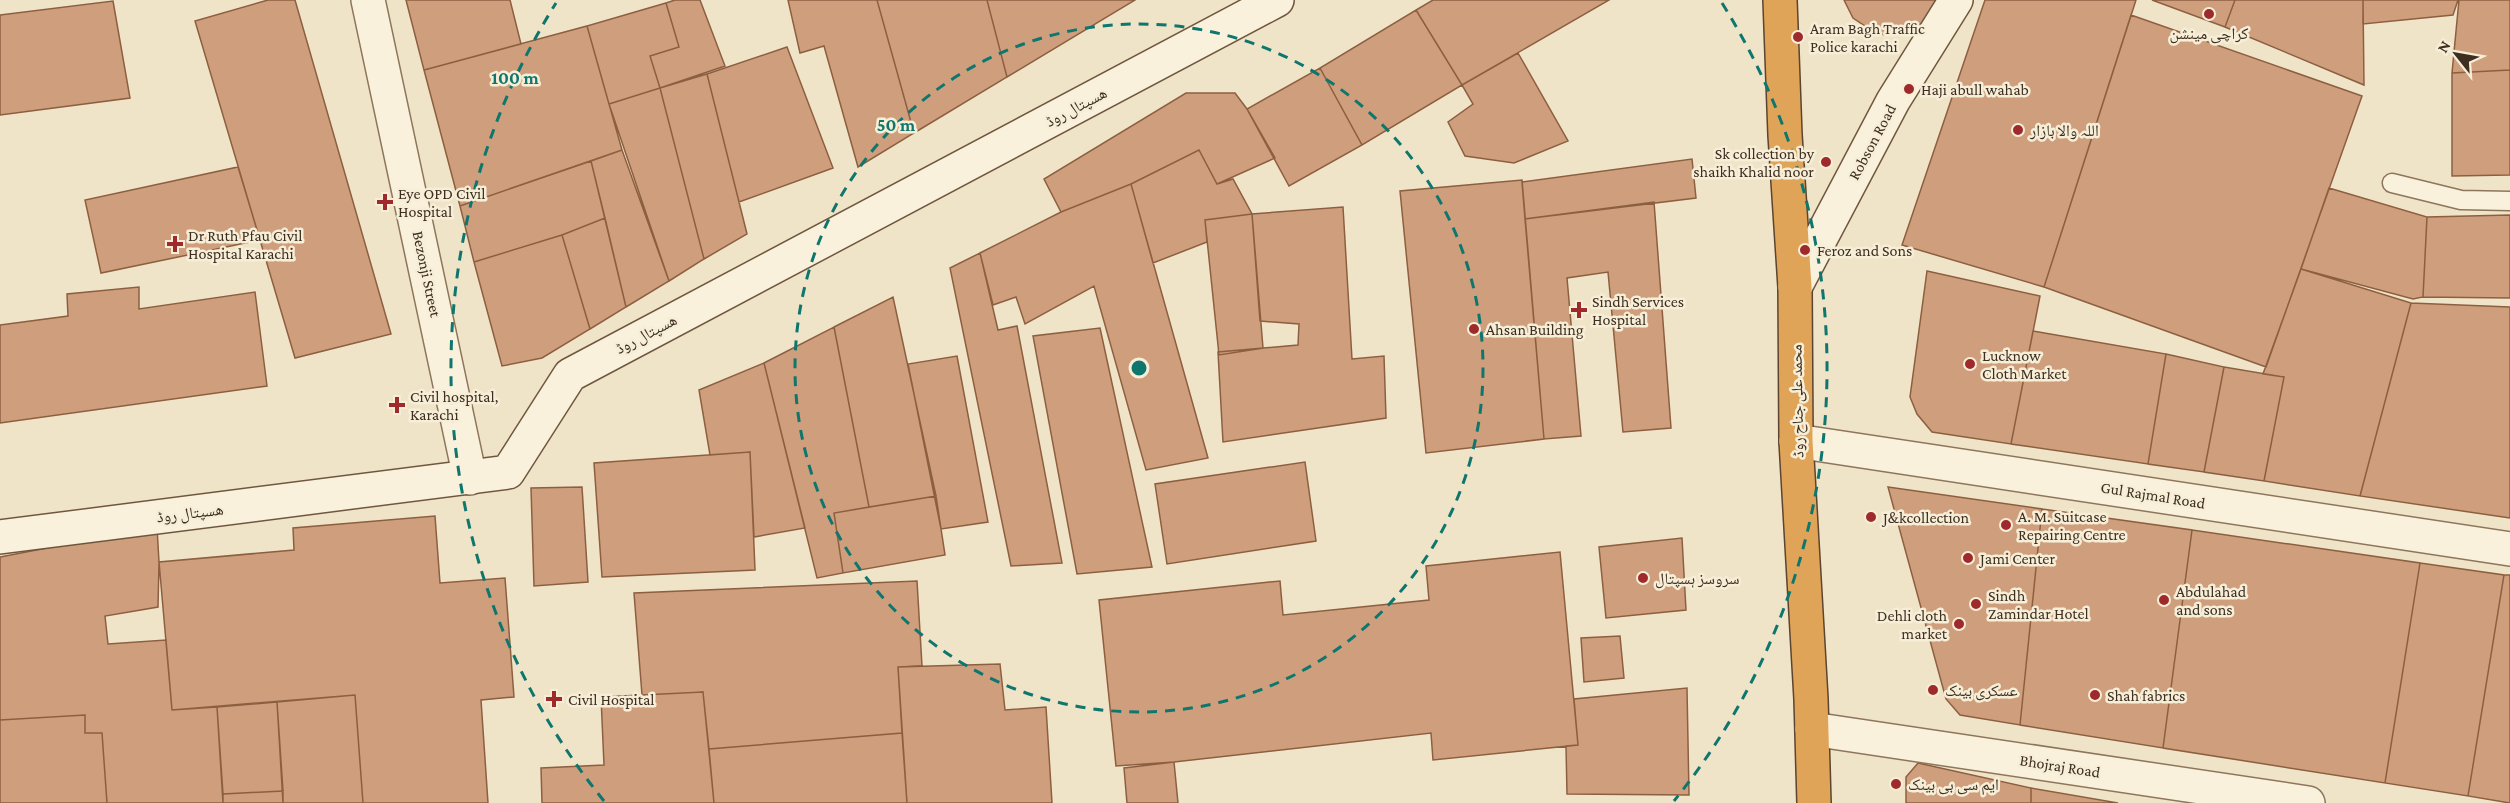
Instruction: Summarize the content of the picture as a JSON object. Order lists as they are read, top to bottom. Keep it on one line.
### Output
{"streets":{"highway":["محمد علی جناح روڈ"],"street":["ھسپتال روڈ","Robson Road","Bezonji Street","Gul Rajmal Road","Bhojraj Road"]},"crossings":[["ھسپتال روڈ","Bezonji Street"],["Robson Road","محمد علی جناح روڈ"],["محمد علی جناح روڈ","Gul Rajmal Road"],["محمد علی جناح روڈ","Bhojraj Road"]],"places":{"other":["کراچی مینشن","Aram Bagh Traffic Police karachi","Haji abull wahab","اللہ والا بازار","Sk collection by shaikh Khalid noor","Feroz and Sons","Ahsan Building","Lucknow Cloth Market","J&kcollection","A. M. Suitcase Repairing Centre","Jami Center","سروسز ہسپتال","Abdulahad and sons","Sindh Zamindar Hotel","Dehli cloth market","عسکری بینک","Shah fabrics","ایم سی بی بینک"],"health":["Eye OPD Civil Hospital","Dr Ruth Pfau Civil Hospital Karachi","Sindh Services Hospital","Civil hospital, Karachi","Civil Hospital"]},"north":"top left","rings":["100 m","50 m"]}
